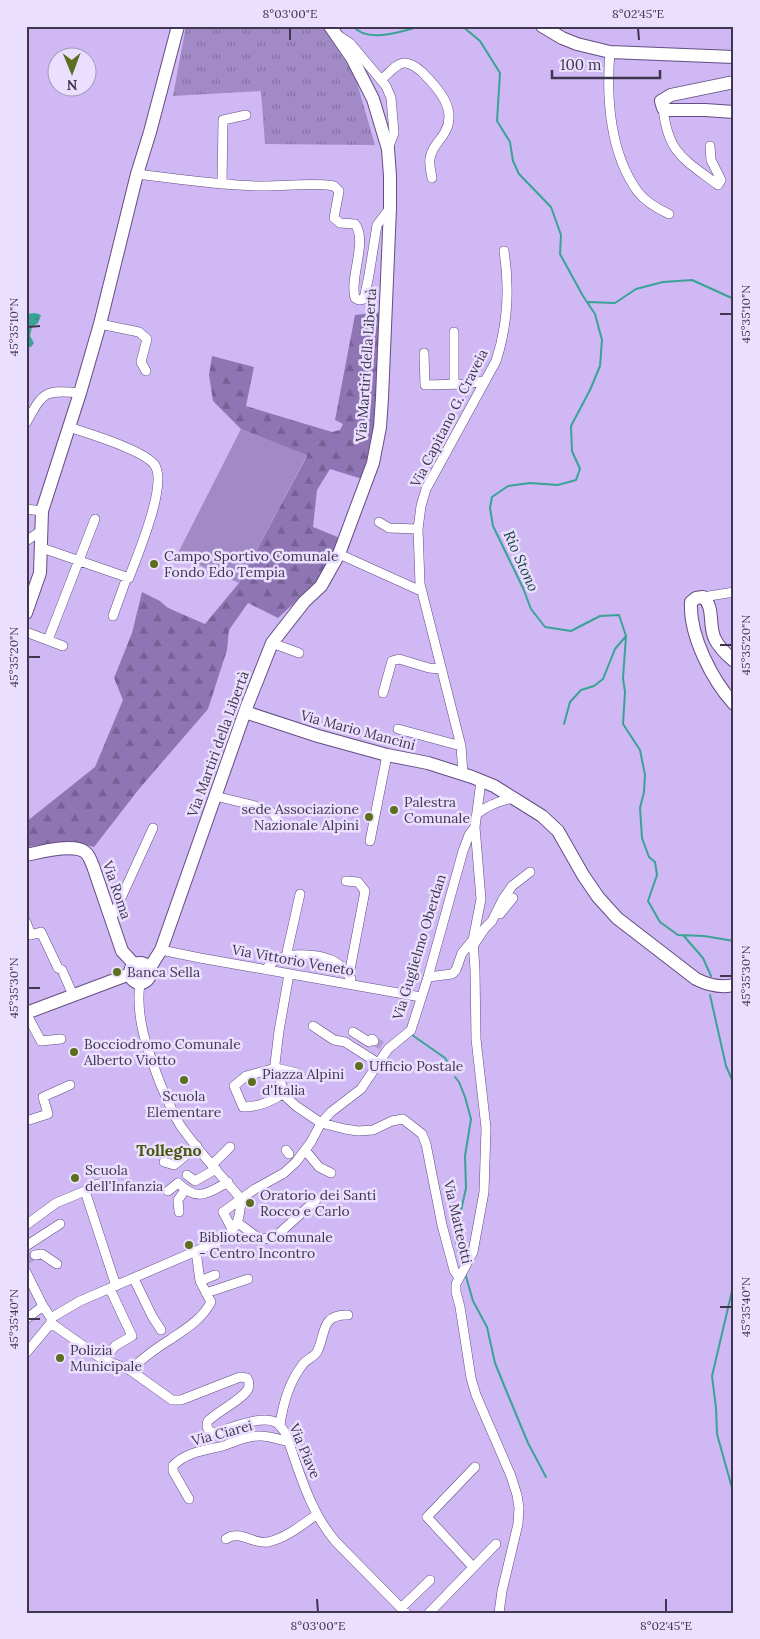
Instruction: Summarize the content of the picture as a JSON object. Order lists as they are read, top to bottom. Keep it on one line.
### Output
{"streets":{"street":["Via Martiri della Libertà","Via Capitano G. Craveia","Via Mario Mancini","Via Roma","Via Guglielmo Oberdan","Via Vittorio Veneto","Via Matteotti","Via Ciarei","Via Piave"]},"crossings":[["Via Martiri della Libertà","Via Mario Mancini"],["Via Martiri della Libertà","Via Roma"],["Via Martiri della Libertà","Via Vittorio Veneto"],["Via Capitano G. Craveia","Via Mario Mancini"],["Via Guglielmo Oberdan","Via Vittorio Veneto"],["Via Guglielmo Oberdan","Via Matteotti"],["Via Vittorio Veneto","Via Matteotti"],["Via Ciarei","Via Piave"]],"districts":["Tollegno"],"water":["Rio Stono"],"places":["Campo Sportivo Comunale Fondo Edo Tempia","Palestra Comunale","sede Associazione Nazionale Alpini","Banca Sella","Bocciodromo Comunale Alberto Viotto","Ufficio Postale","Scuola Elementare","Piazza Alpini d'Italia","Scuola dell'Infanzia","Oratorio dei Santi Rocco e Carlo","Biblioteca Comunale - Centro Incontro","Polizia Municipale"],"scale_bar":"100 m","north":"bottom","coordinates":["8°03'00\"E","8°02'45\"E","45°35'10\"N","45°35'20\"N","45°35'30\"N","45°35'40\"N"]}
